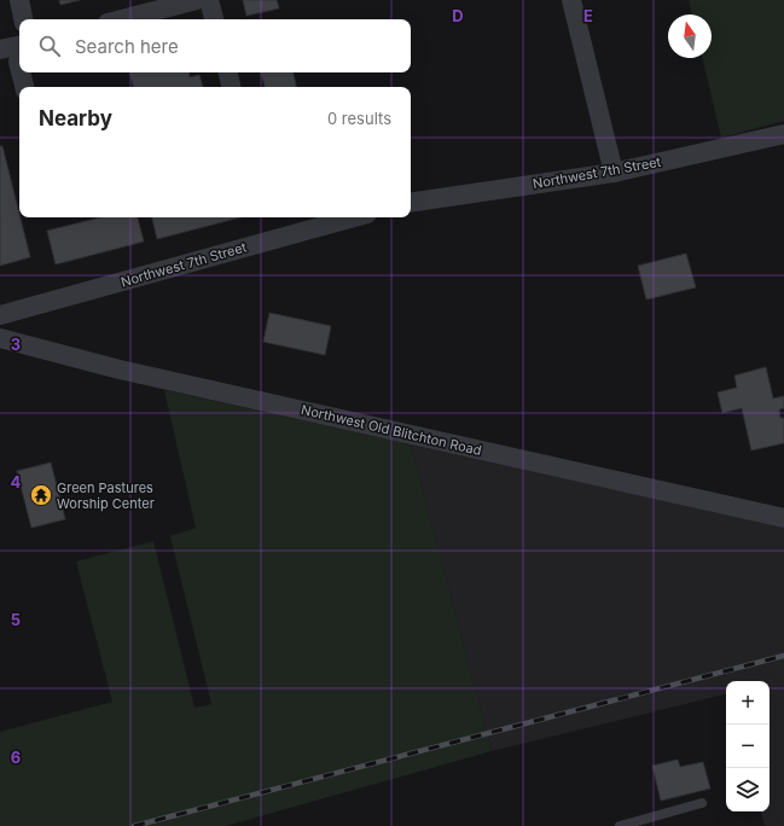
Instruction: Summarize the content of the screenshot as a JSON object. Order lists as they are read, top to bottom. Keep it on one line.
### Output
{"streets":{"street":["Northwest 7th Street","Northwest Old Blitchton Road"]},"places":{"temple":["Green Pastures Worship Center"]},"north":"top","page":{"search":"Search here","heading":["Nearby","0 results"],"map_buttons":["+","−"]},"grid":{"columns":["D","E"],"rows":["3","4","5","6"]}}
